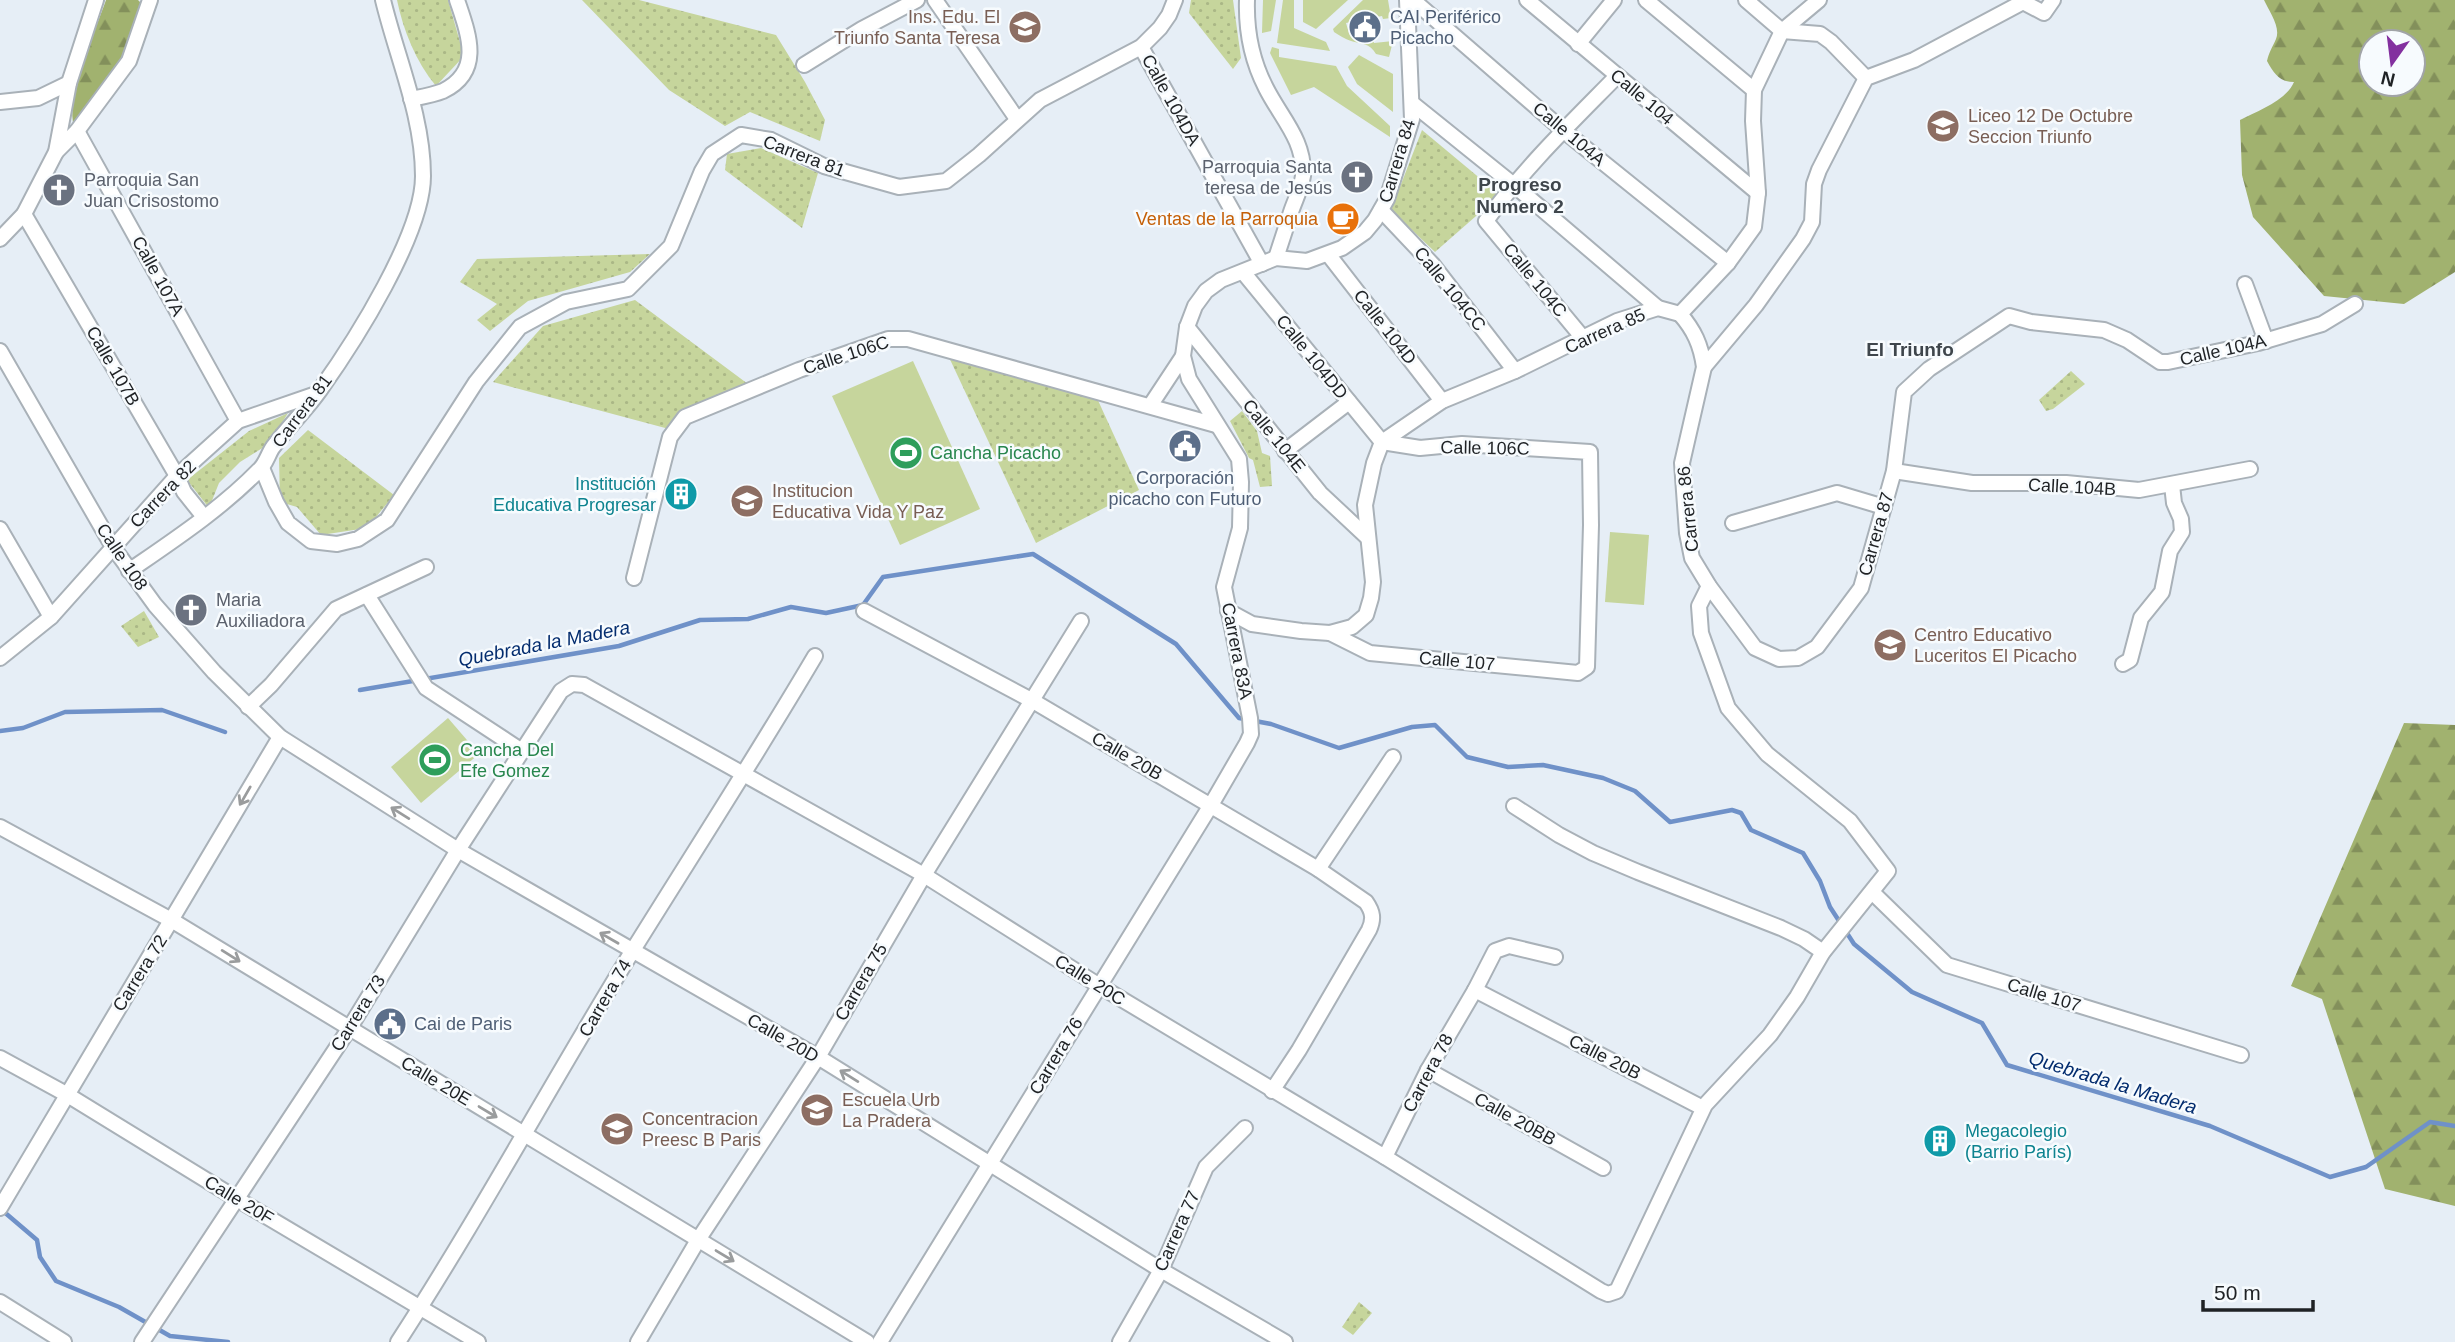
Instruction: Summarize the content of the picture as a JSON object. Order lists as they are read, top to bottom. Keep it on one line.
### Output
{"streets":{"street":["Calle 104","Calle 104DA","Calle 104A","Carrera 81","Carrera 84","Calle 107A","Calle 104C","Calle 104CC","Calle 104D","Carrera 85","Calle 106C","Calle 104DD","Calle 107B","Calle 104E","Calle 104B","Carrera 82","Carrera 86","Carrera 87","Calle 108","Carrera 83A","Calle 107","Calle 20B","Carrera 72","Calle 20C","Carrera 75","Carrera 74","Carrera 73","Calle 20D","Carrera 76","Carrera 78","Calle 20E","Calle 20BB","Calle 20F","Carrera 77"]},"crossings":[["Calle 104DA","Carrera 81"],["Calle 104DA","Carrera 83A"],["Calle 104A","Carrera 87"],["Carrera 81","Carrera 82"],["Carrera 84","Calle 104CC"],["Carrera 84","Calle 104D"],["Carrera 84","Carrera 83A"],["Calle 107A","Carrera 82"],["Calle 104C","Carrera 85"],["Calle 104CC","Carrera 85"],["Calle 104D","Carrera 85"],["Calle 104D","Carrera 83A"],["Carrera 85","Calle 106C"],["Carrera 85","Calle 104DD"],["Carrera 85","Carrera 86"],["Calle 106C","Calle 104DD"],["Calle 106C","Carrera 83A"],["Calle 106C","Calle 107"],["Calle 104DD","Carrera 83A"],["Calle 107B","Carrera 82"],["Calle 104E","Carrera 83A"],["Calle 104E","Calle 107"],["Calle 104B","Carrera 87"],["Carrera 82","Calle 108"],["Carrera 86","Carrera 87"],["Calle 108","Carrera 72"],["Calle 108","Calle 20D"],["Carrera 83A","Calle 107"],["Carrera 83A","Carrera 76"],["Calle 20B","Calle 20C"],["Calle 20B","Carrera 75"],["Calle 20B","Carrera 76"],["Calle 20B","Carrera 78"],["Carrera 72","Calle 20D"],["Carrera 72","Calle 20E"],["Carrera 72","Calle 20F"],["Calle 20C","Carrera 75"],["Calle 20C","Carrera 74"],["Calle 20C","Carrera 73"],["Calle 20C","Carrera 76"],["Calle 20C","Carrera 78"],["Carrera 75","Calle 20D"],["Carrera 75","Calle 20E"],["Carrera 74","Calle 20D"],["Carrera 74","Calle 20E"],["Carrera 74","Calle 20F"],["Carrera 73","Calle 20D"],["Carrera 73","Calle 20E"],["Carrera 73","Calle 20F"],["Calle 20D","Carrera 76"],["Calle 20D","Carrera 77"],["Carrera 78","Calle 20BB"]],"one_way":["Carrera 72","Calle 20D","Calle 20E"],"districts":["Progreso Numero 2","El Triunfo"],"water":["Quebrada la Madera"],"places":{"school or university":["Ins. Edu. El Triunfo Santa Teresa","Liceo 12 De Octubre Seccion Triunfo","Institucion Educativa Vida Y Paz","Centro Educativo Luceritos El Picacho","Escuela Urb La Pradera","Concentracion Preesc B Paris"],"public building":["CAI Periférico Picacho","Corporación picacho con Futuro","Cai de Paris"],"church":["Parroquia Santa teresa de Jesús","Parroquia San Juan Crisostomo","Maria Auxiliadora"],"cafe":["Ventas de la Parroquia"],"sports":["Cancha Picacho","Cancha Del Efe Gomez"],"building":["Institución Educativa Progresar","Megacolegio (Barrio París)"]},"scale_bar":"50 m","north":"bottom"}
